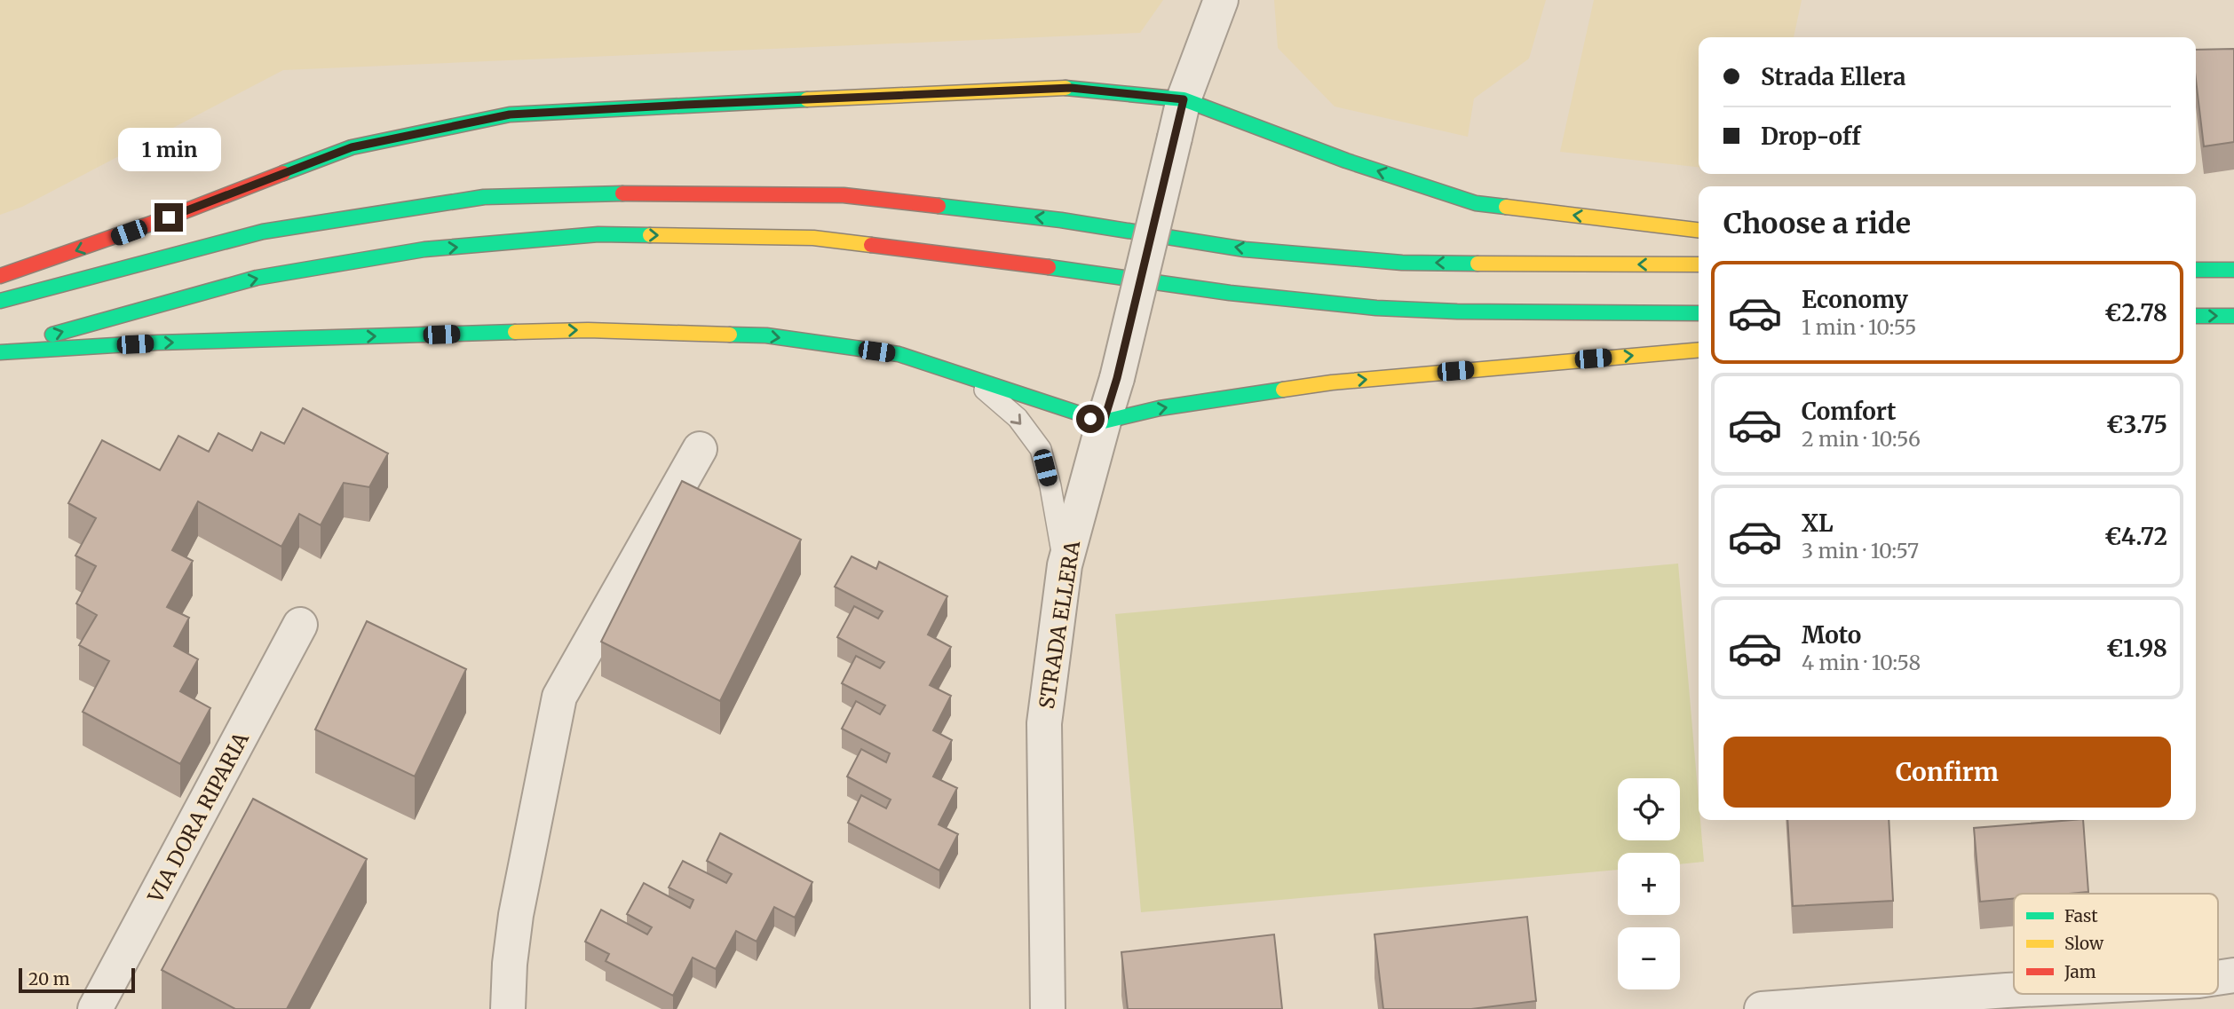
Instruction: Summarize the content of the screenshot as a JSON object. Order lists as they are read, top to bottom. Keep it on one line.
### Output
{"streets":{"street":["STRADA ELLERA","VIA DORA RIPARIA"]},"legend":["Fast","Slow","Jam"],"scale_bar":"20 m","page":{"banner":["Strada Ellera","Drop-off"],"bubble":"1 min","heading":"Choose a ride","list":[{"name":"Economy","note":"1 min · 10:55","value":"€2.78"},{"name":"Comfort","note":"2 min · 10:56","value":"€3.75"},{"name":"XL","note":"3 min · 10:57","value":"€4.72"},{"name":"Moto","note":"4 min · 10:58","value":"€1.98"}],"buttons":"Confirm","map_buttons":["+","−"],"scale":"20 m"}}
